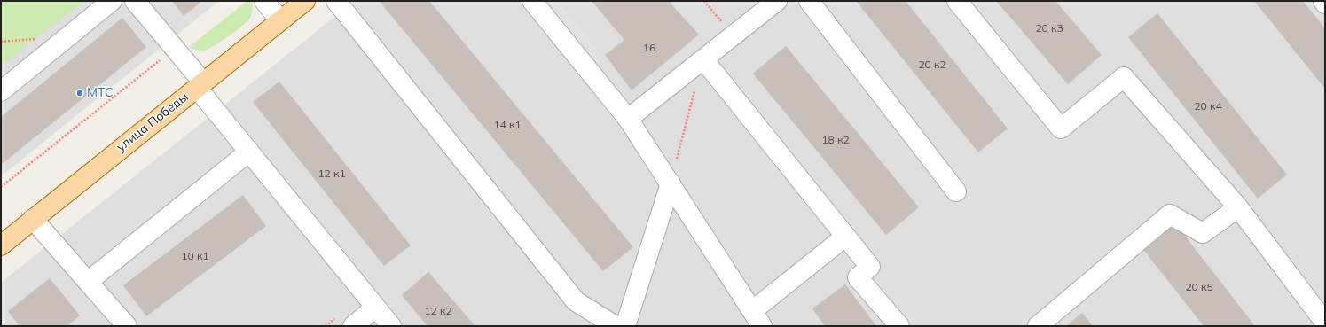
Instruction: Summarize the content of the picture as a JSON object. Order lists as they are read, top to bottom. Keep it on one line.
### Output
{"streets":{"main road":["улица Победы"]},"places":["МТС"],"house_numbers":["20 к3","16","20 к2","20 к4","14 к1","18 к2","12 к1","10 к1","20 к5","12 к2"]}
